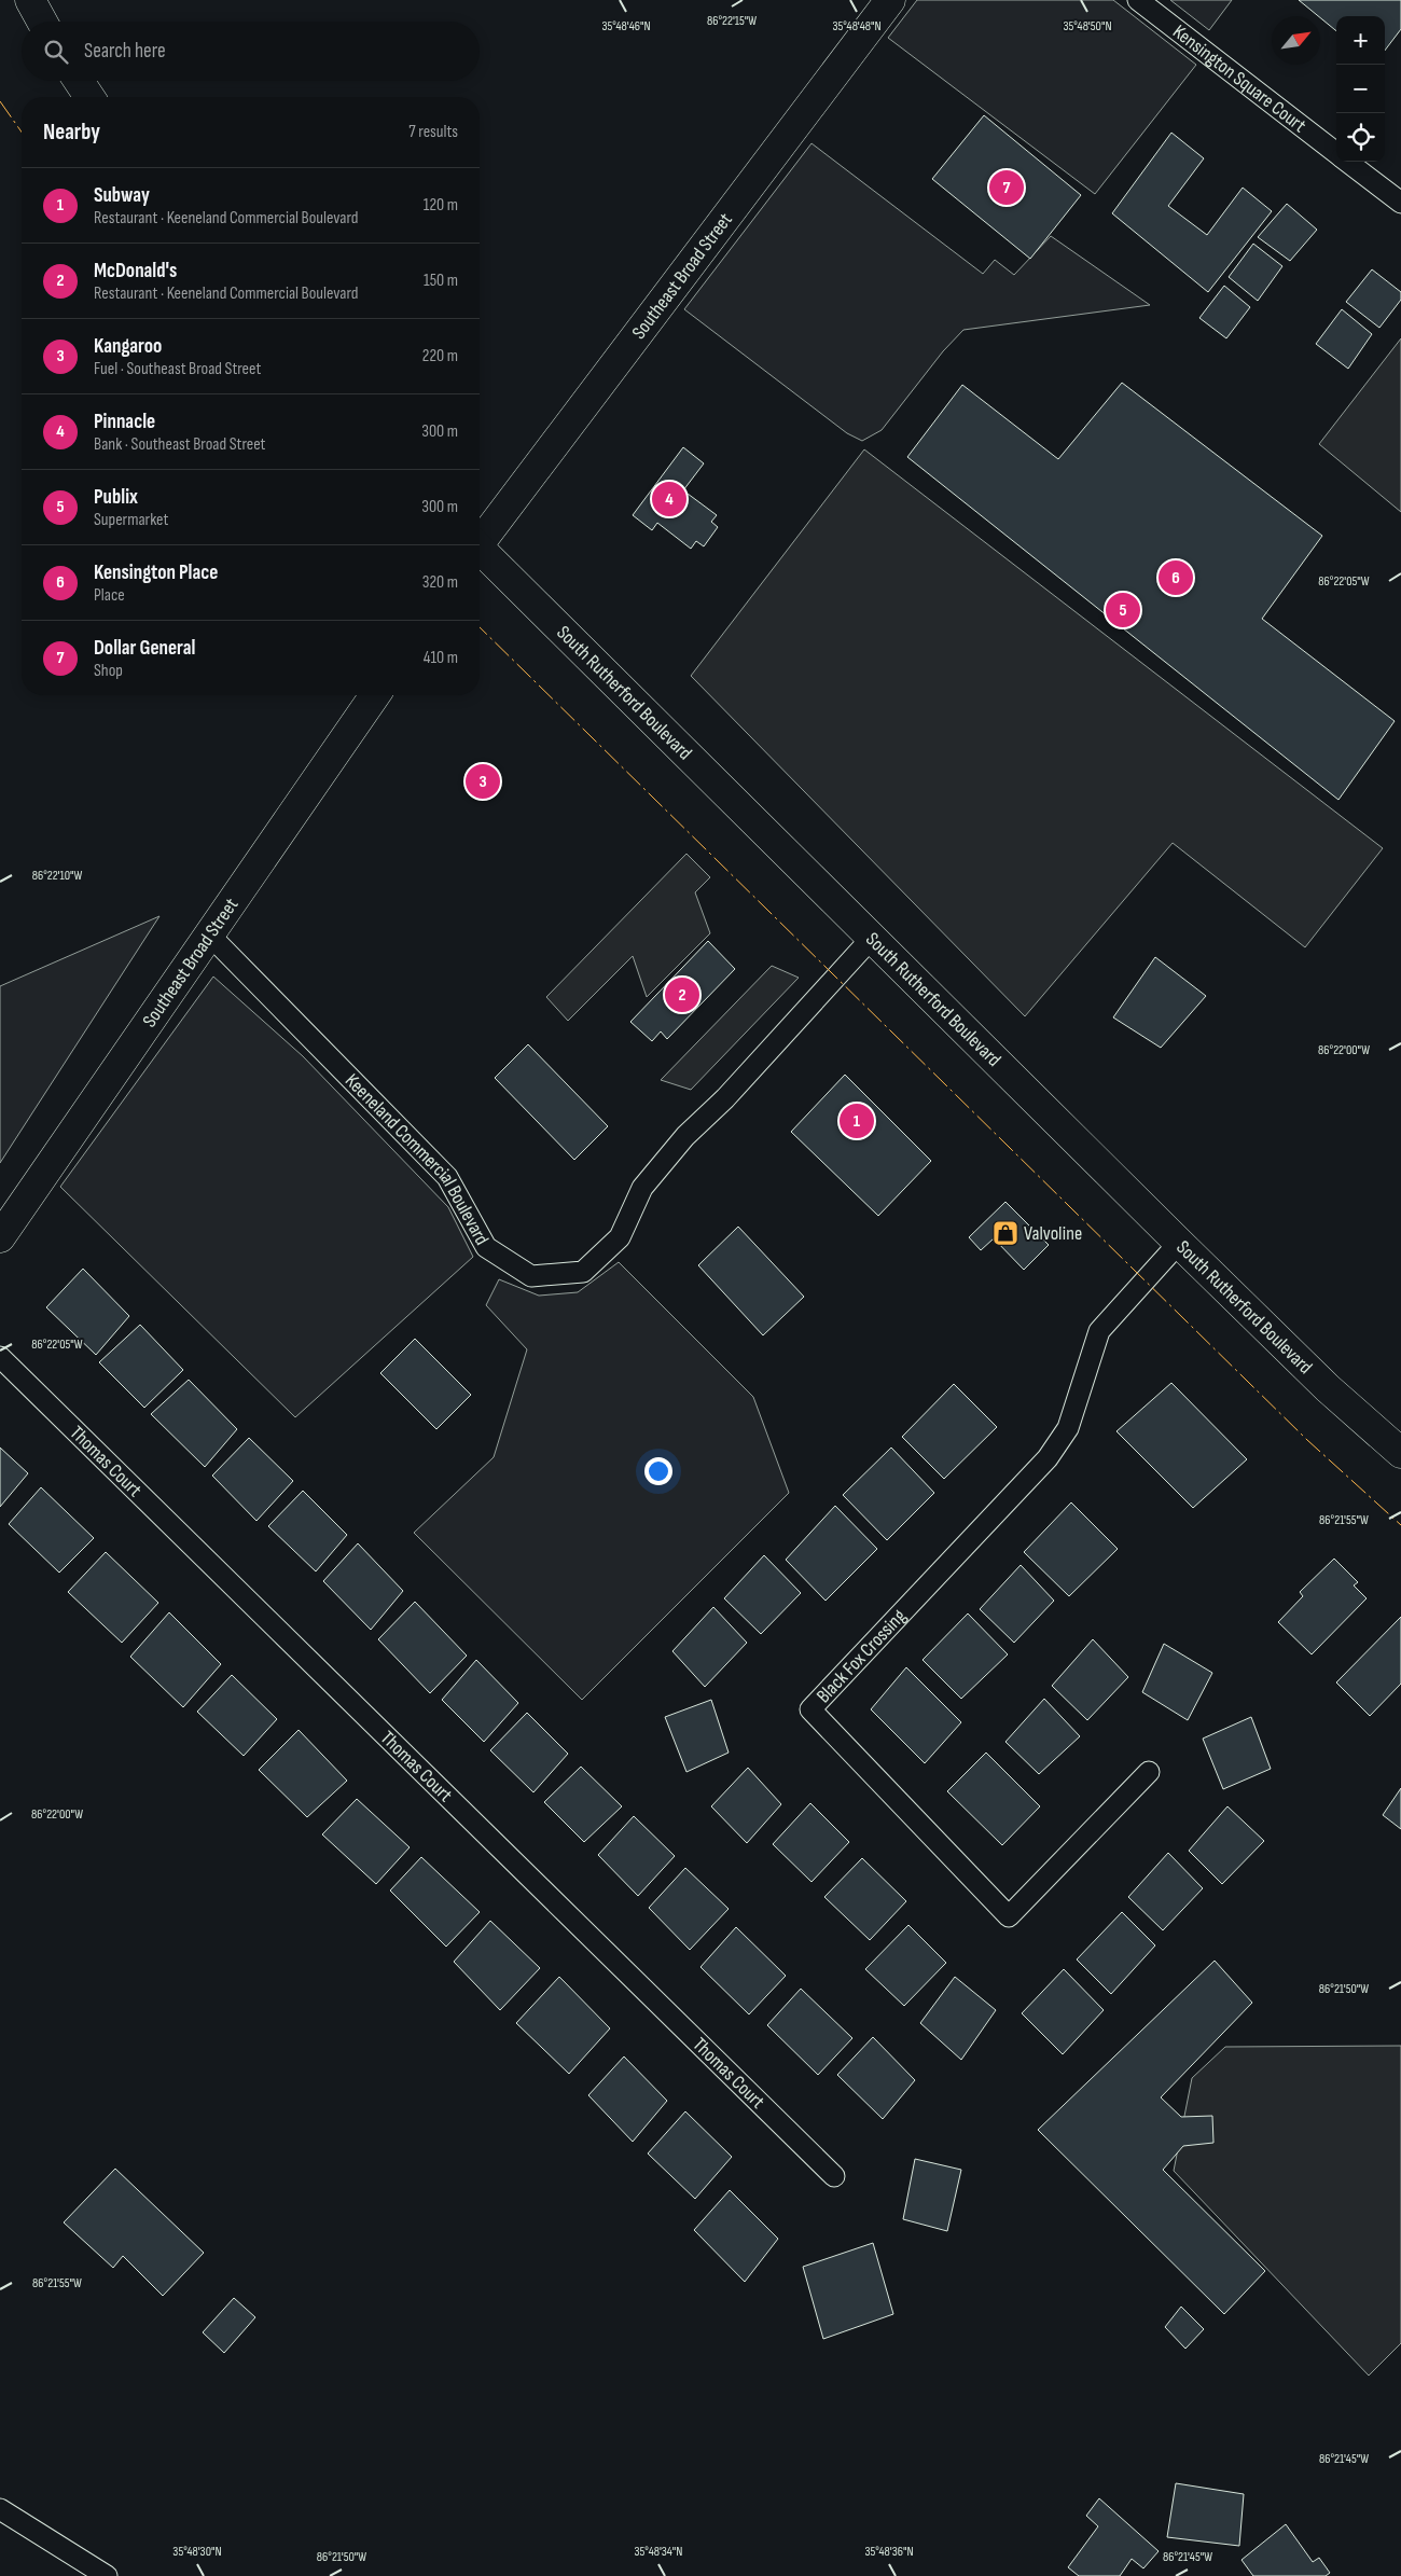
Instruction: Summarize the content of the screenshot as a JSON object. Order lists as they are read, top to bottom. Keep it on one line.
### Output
{"streets":{"main road":["Southeast Broad Street","South Rutherford Boulevard"],"street":["Kensington Square Court","Keeneland Commercial Boulevard","Thomas Court","Black Fox Crossing"]},"crossings":[["Southeast Broad Street","Keeneland Commercial Boulevard"],["South Rutherford Boulevard","Keeneland Commercial Boulevard"],["South Rutherford Boulevard","Black Fox Crossing"]],"places":{"shop":["Valvoline"]},"north":"top right","page":{"map_buttons":["+","−"],"search":"Search here","heading":["Nearby","7 results"],"list":[{"mark":"1","name":"Subway","note":"Restaurant · Keeneland Commercial Boulevard","value":"120 m"},{"mark":"2","name":"McDonald's","note":"Restaurant · Keeneland Commercial Boulevard","value":"150 m"},{"mark":"3","name":"Kangaroo","note":"Fuel · Southeast Broad Street","value":"220 m"},{"mark":"4","name":"Pinnacle","note":"Bank · Southeast Broad Street","value":"300 m"},{"mark":"5","name":"Publix","note":"Supermarket","value":"300 m"},{"mark":"6","name":"Kensington Place","note":"Place","value":"320 m"},{"mark":"7","name":"Dollar General","note":"Shop","value":"410 m"}],"pins":["7","4","6","5","3","2","1"]},"coordinates":["86°22'15\"W","35°48'46\"N","35°48'48\"N","35°48'50\"N","86°22'05\"W","86°22'10\"W","86°22'00\"W","86°21'55\"W","86°21'50\"W","86°21'45\"W","35°48'30\"N","35°48'34\"N","35°48'36\"N"]}
